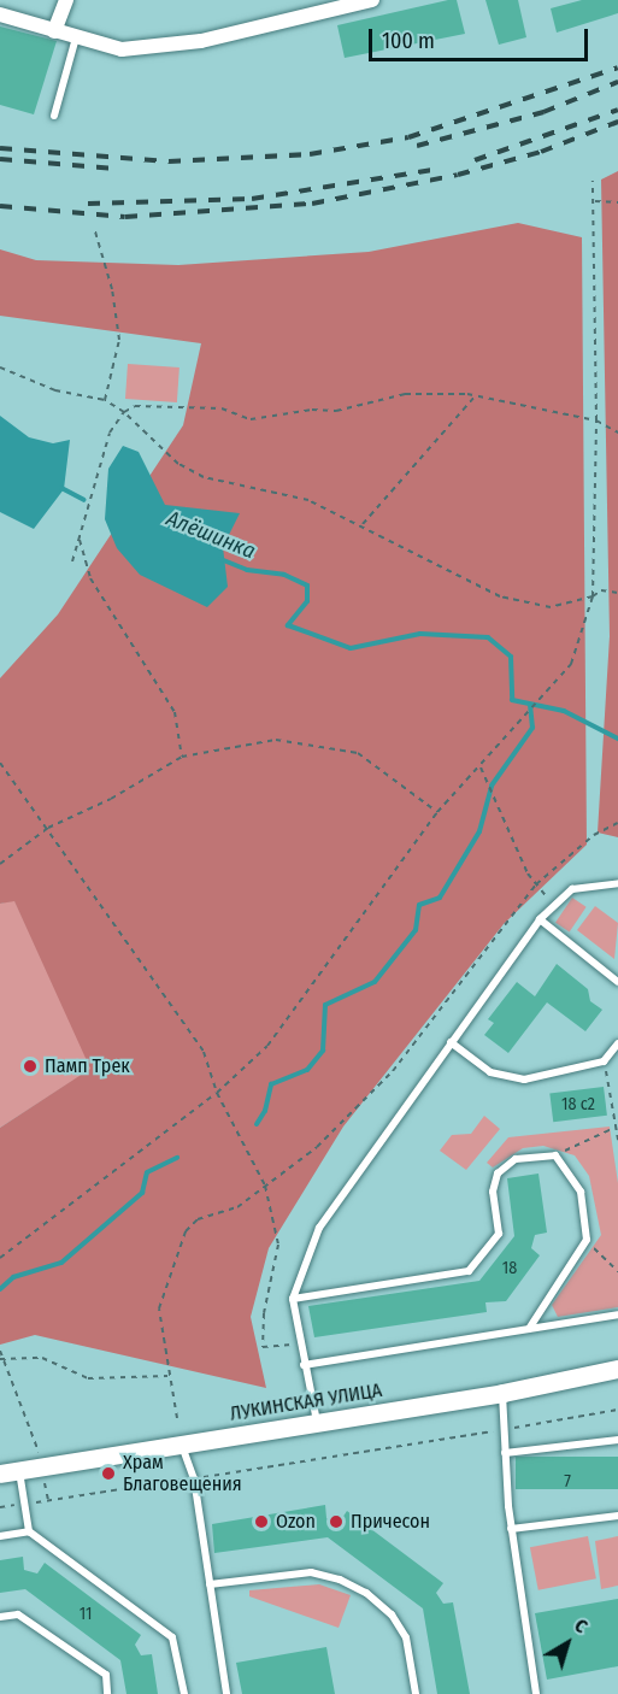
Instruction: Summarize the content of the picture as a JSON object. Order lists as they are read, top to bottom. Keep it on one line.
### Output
{"streets":{"street":["ЛУКИНСКАЯ УЛИЦА"]},"water":["Алёшинка"],"places":["Памп Трек","Храм Благовещения","Ozon","Причесон"],"house_numbers":["18 с2","18","7","11"],"scale_bar":"100 m","north":"top right"}
